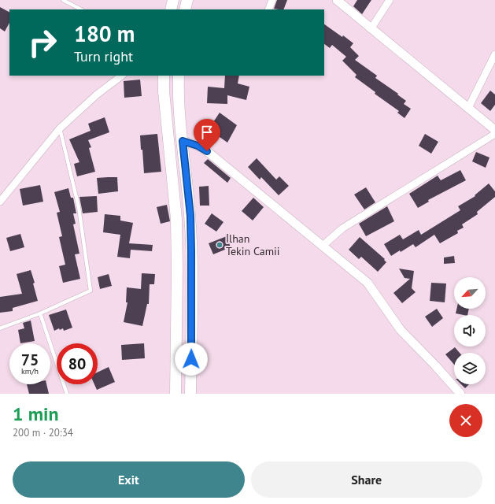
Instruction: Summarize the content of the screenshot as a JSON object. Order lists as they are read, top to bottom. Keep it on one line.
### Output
{"places":["İlhan Tekin Camii"],"north":"bottom left","page":{"turn":["180 m","Turn right"],"speed":"75 km/h","limit":"80","heading":["1 min","200 m · 20:34"],"buttons":["Exit","Share"]}}
